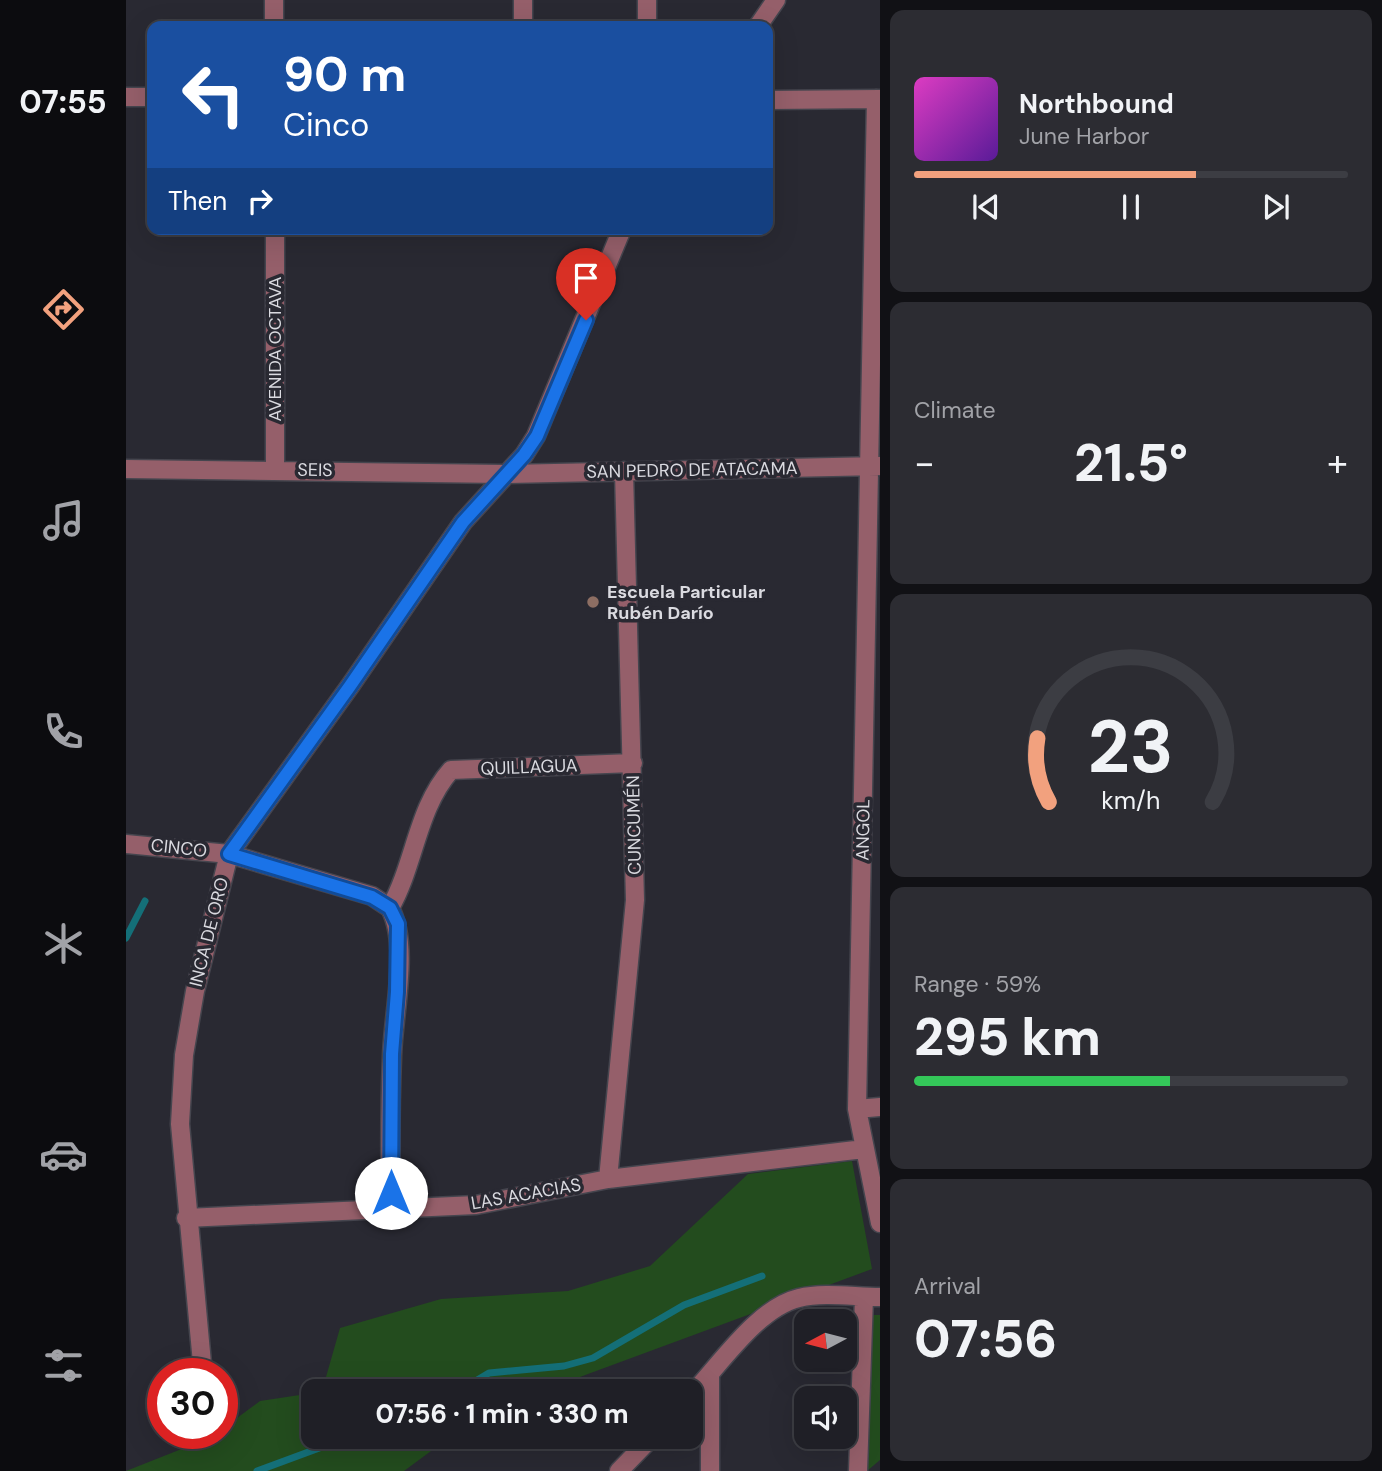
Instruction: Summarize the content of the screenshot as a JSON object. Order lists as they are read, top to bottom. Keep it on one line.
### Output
{"streets":{"street":["AVENIDA OCTAVA","SEIS","SAN PEDRO DE ATACAMA","QUILLAGUA","CUNCUMÉN","ANGOL","CINCO","INCA DE ORO","LAS ACACIAS"]},"crossings":[["AVENIDA OCTAVA","SEIS"],["SEIS","SAN PEDRO DE ATACAMA"],["SEIS","INCA DE ORO"],["SAN PEDRO DE ATACAMA","CUNCUMÉN"],["SAN PEDRO DE ATACAMA","ANGOL"],["SAN PEDRO DE ATACAMA","INCA DE ORO"],["QUILLAGUA","CUNCUMÉN"],["QUILLAGUA","CINCO"],["CUNCUMÉN","LAS ACACIAS"],["ANGOL","LAS ACACIAS"],["CINCO","INCA DE ORO"],["INCA DE ORO","LAS ACACIAS"]],"places":["Escuela Particular Rubén Darío"],"north":"left","page":{"tabs":"07:55","turn":["90 m","Cinco"],"song":["Northbound","June Harbor"],"then":"Then","tile":["Climate",["Range · 59%","295 km"],["Arrival","07:56"]],"heat":["−","21.5°","+"],"limit":"30","trip":"07:56 · 1 min · 330 m","gauge":["23","km/h"]}}
